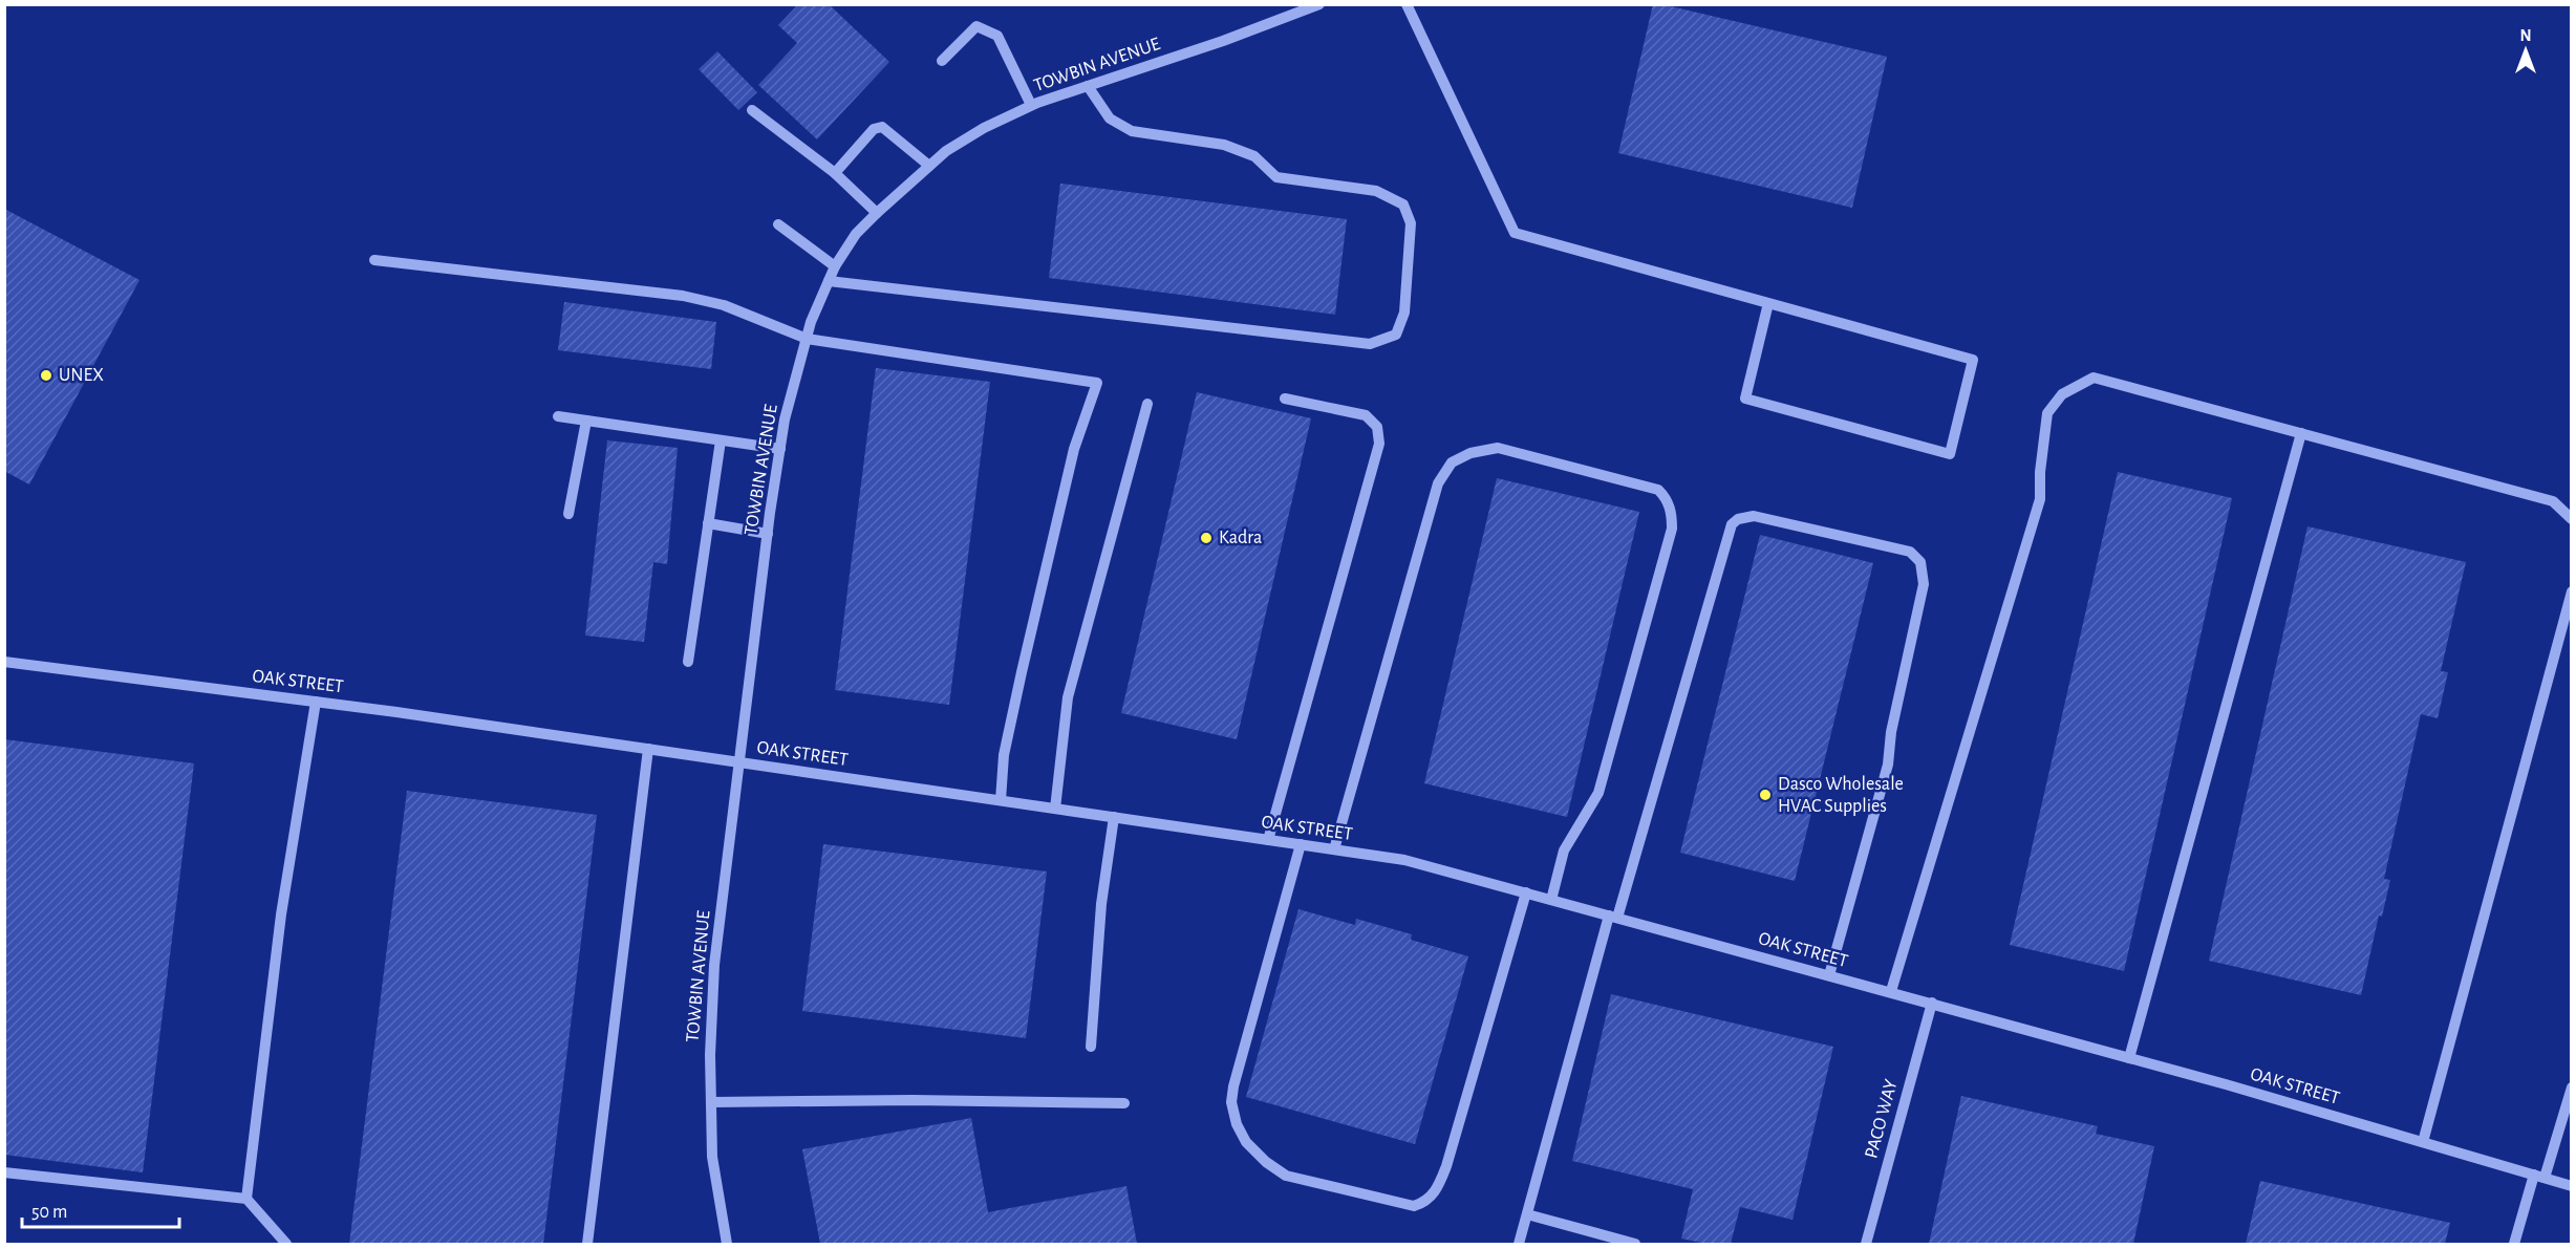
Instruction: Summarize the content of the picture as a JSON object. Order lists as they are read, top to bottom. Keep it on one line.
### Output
{"streets":{"street":["TOWBIN AVENUE","OAK STREET","PACO WAY"]},"crossings":[["TOWBIN AVENUE","OAK STREET"],["OAK STREET","PACO WAY"]],"places":["UNEX","Kadra","Dasco Wholesale HVAC Supplies"],"scale_bar":"50 m","north":"top"}
